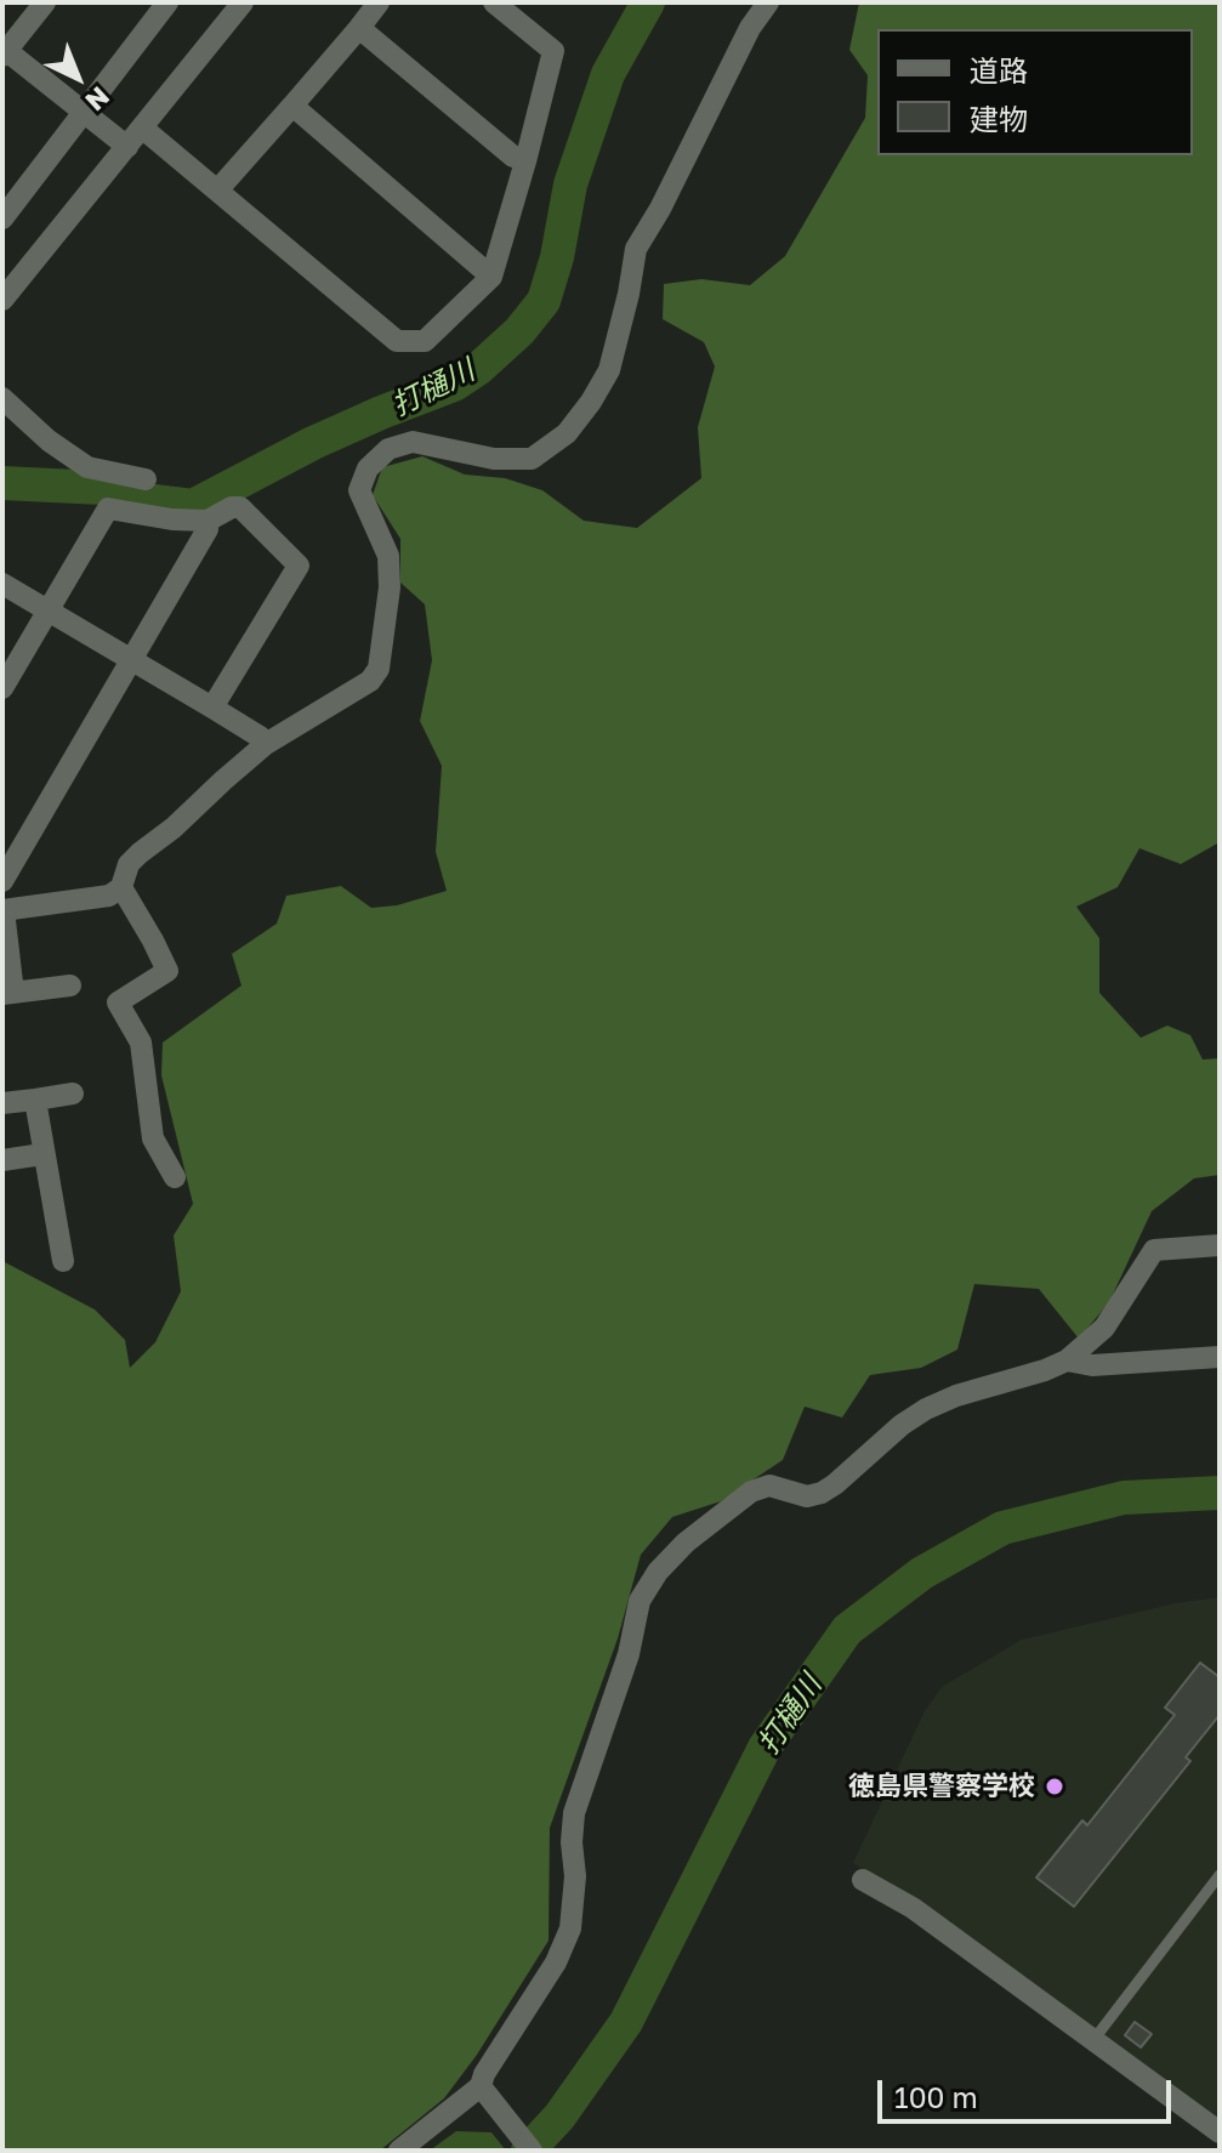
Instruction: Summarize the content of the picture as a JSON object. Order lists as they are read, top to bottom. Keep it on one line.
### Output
{"water":["打樋川"],"places":["徳島県警察学校"],"legend":["道路","建物"],"scale_bar":"100 m","north":"bottom right"}
